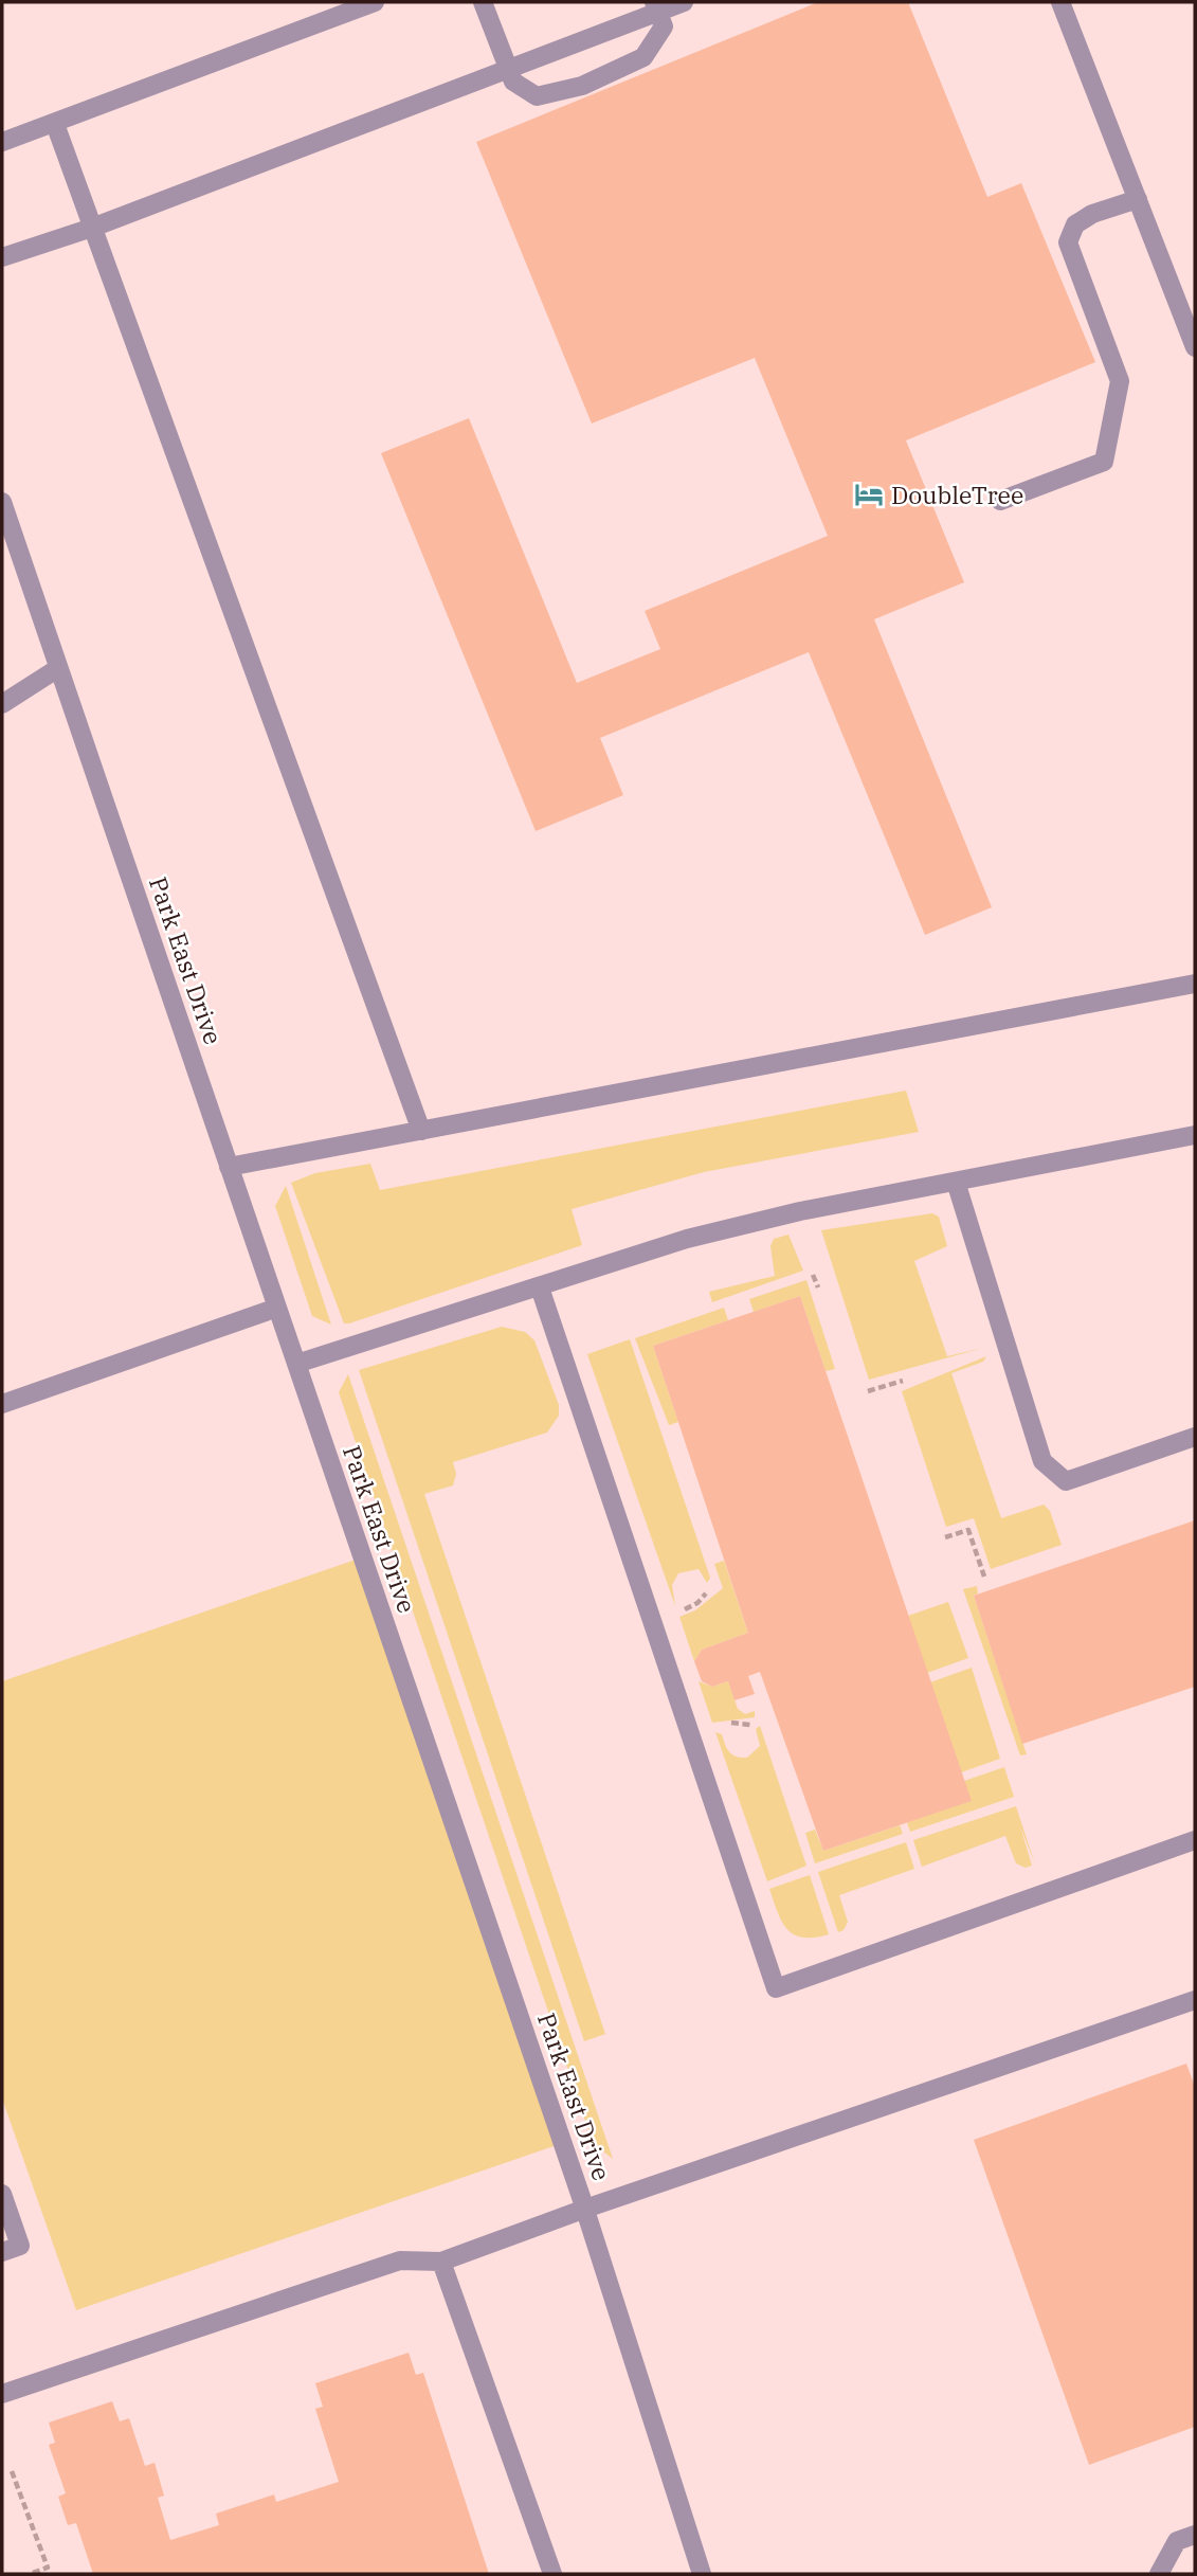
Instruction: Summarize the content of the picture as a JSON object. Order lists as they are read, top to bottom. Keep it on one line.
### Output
{"streets":{"street":["Park East Drive"]},"places":{"hotel":["DoubleTree"]}}
